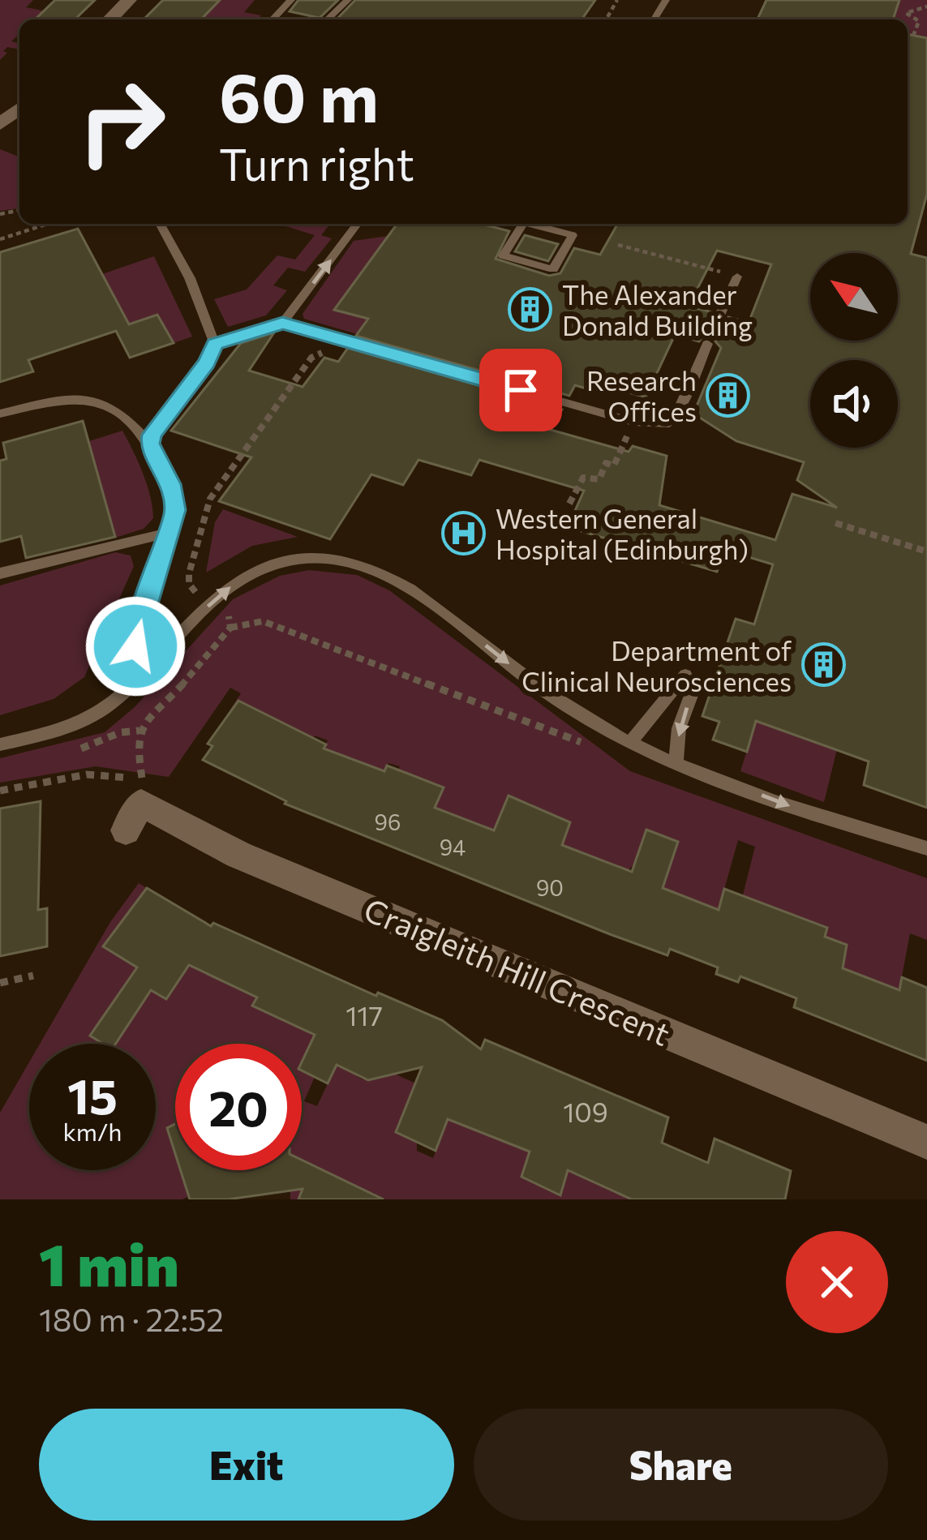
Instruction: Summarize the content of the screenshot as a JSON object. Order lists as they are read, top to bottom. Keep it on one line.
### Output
{"streets":{"street":["Craigleith Hill Crescent"]},"places":{"building":["The Alexander Donald Building","Research Offices","Department of Clinical Neurosciences"],"hospital":["Western General Hospital (Edinburgh)"]},"house_numbers":["96","94","90","117","109"],"north":"top left","page":{"turn":["60 m","Turn right"],"speed":"15 km/h","limit":"20","heading":["1 min","180 m · 22:52"],"buttons":["Exit","Share"]}}
